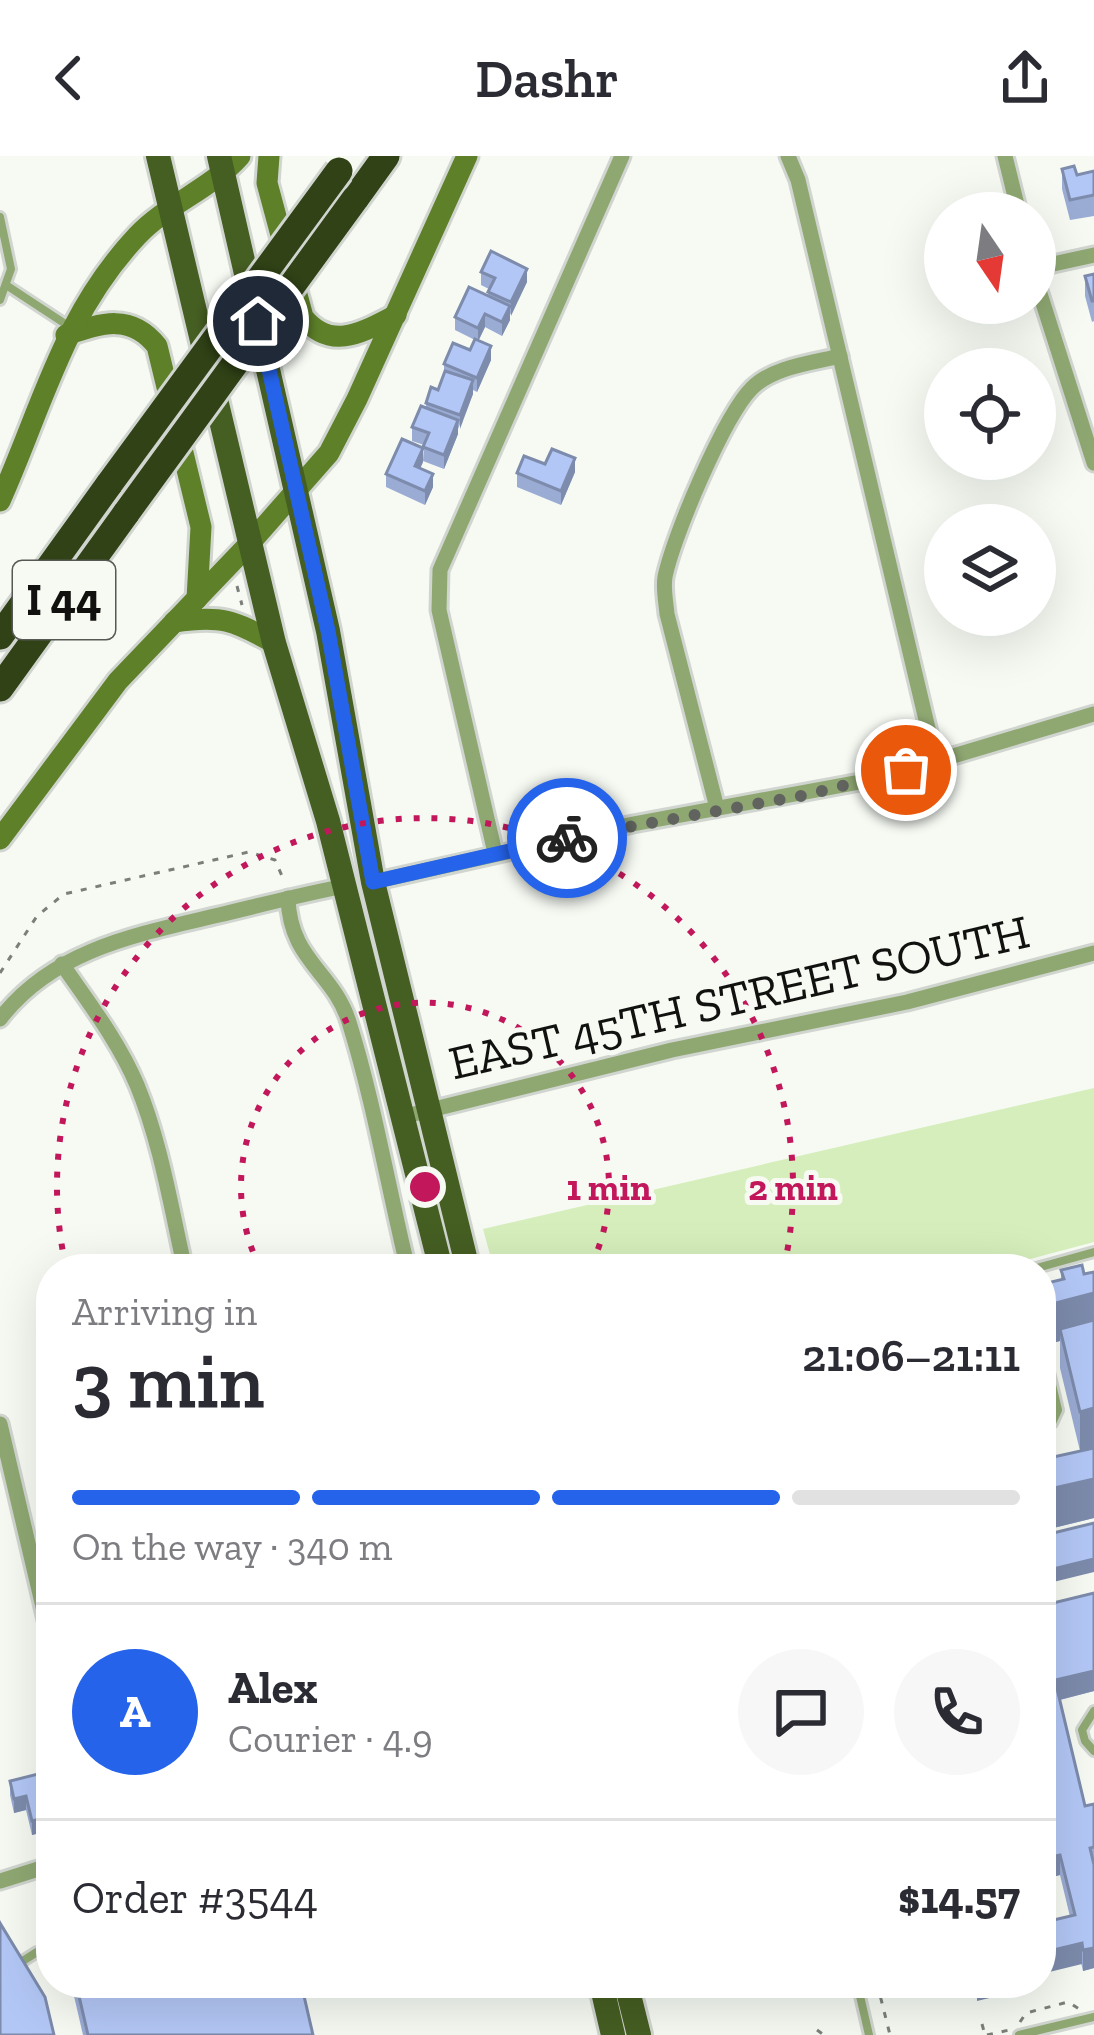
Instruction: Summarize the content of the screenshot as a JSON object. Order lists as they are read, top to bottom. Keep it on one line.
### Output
{"streets":{"highway":["I 44"],"street":["EAST 45TH STREET SOUTH"]},"north":"bottom","page":{"header":"Dashr","heading":["3 min","Arriving in","21:06–21:11"],"panel":["Alex","Courier · 4.9","Order #3544","$14.57"],"bar":"On the way · 340 m","round":"A"},"rings":["1 min","2 min"]}
